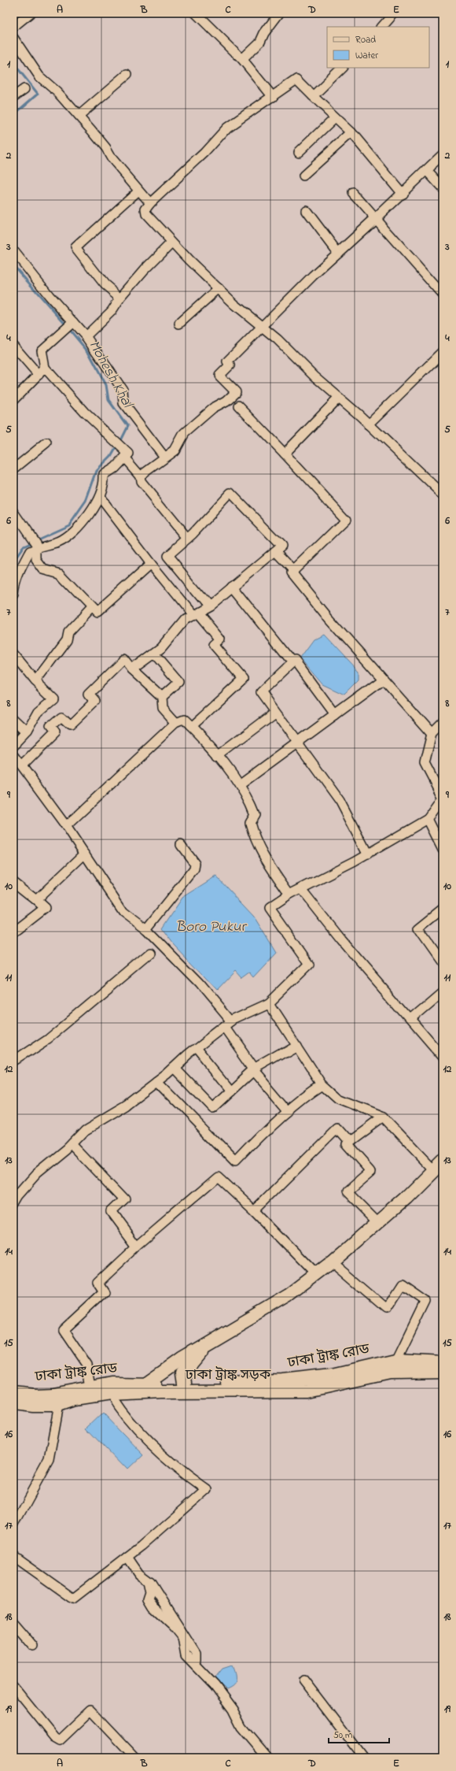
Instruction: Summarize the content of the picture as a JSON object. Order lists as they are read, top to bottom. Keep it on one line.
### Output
{"streets":{"main road":["ঢাকা ট্রাঙ্ক রোড","ঢাকা ট্রাঙ্ক সড়ক"]},"crossings":[["ঢাকা ট্রাঙ্ক রোড","ঢাকা ট্রাঙ্ক সড়ক"]],"water":["Mohesh Khal","Boro Pukur"],"legend":["Road","Water"],"scale_bar":"50 m","grid":{"columns":["A","B","C","D","E"],"rows":["1","2","3","4","5","6","7","8","9","10","11","12","13","14","15","16","17","18","19"]}}
